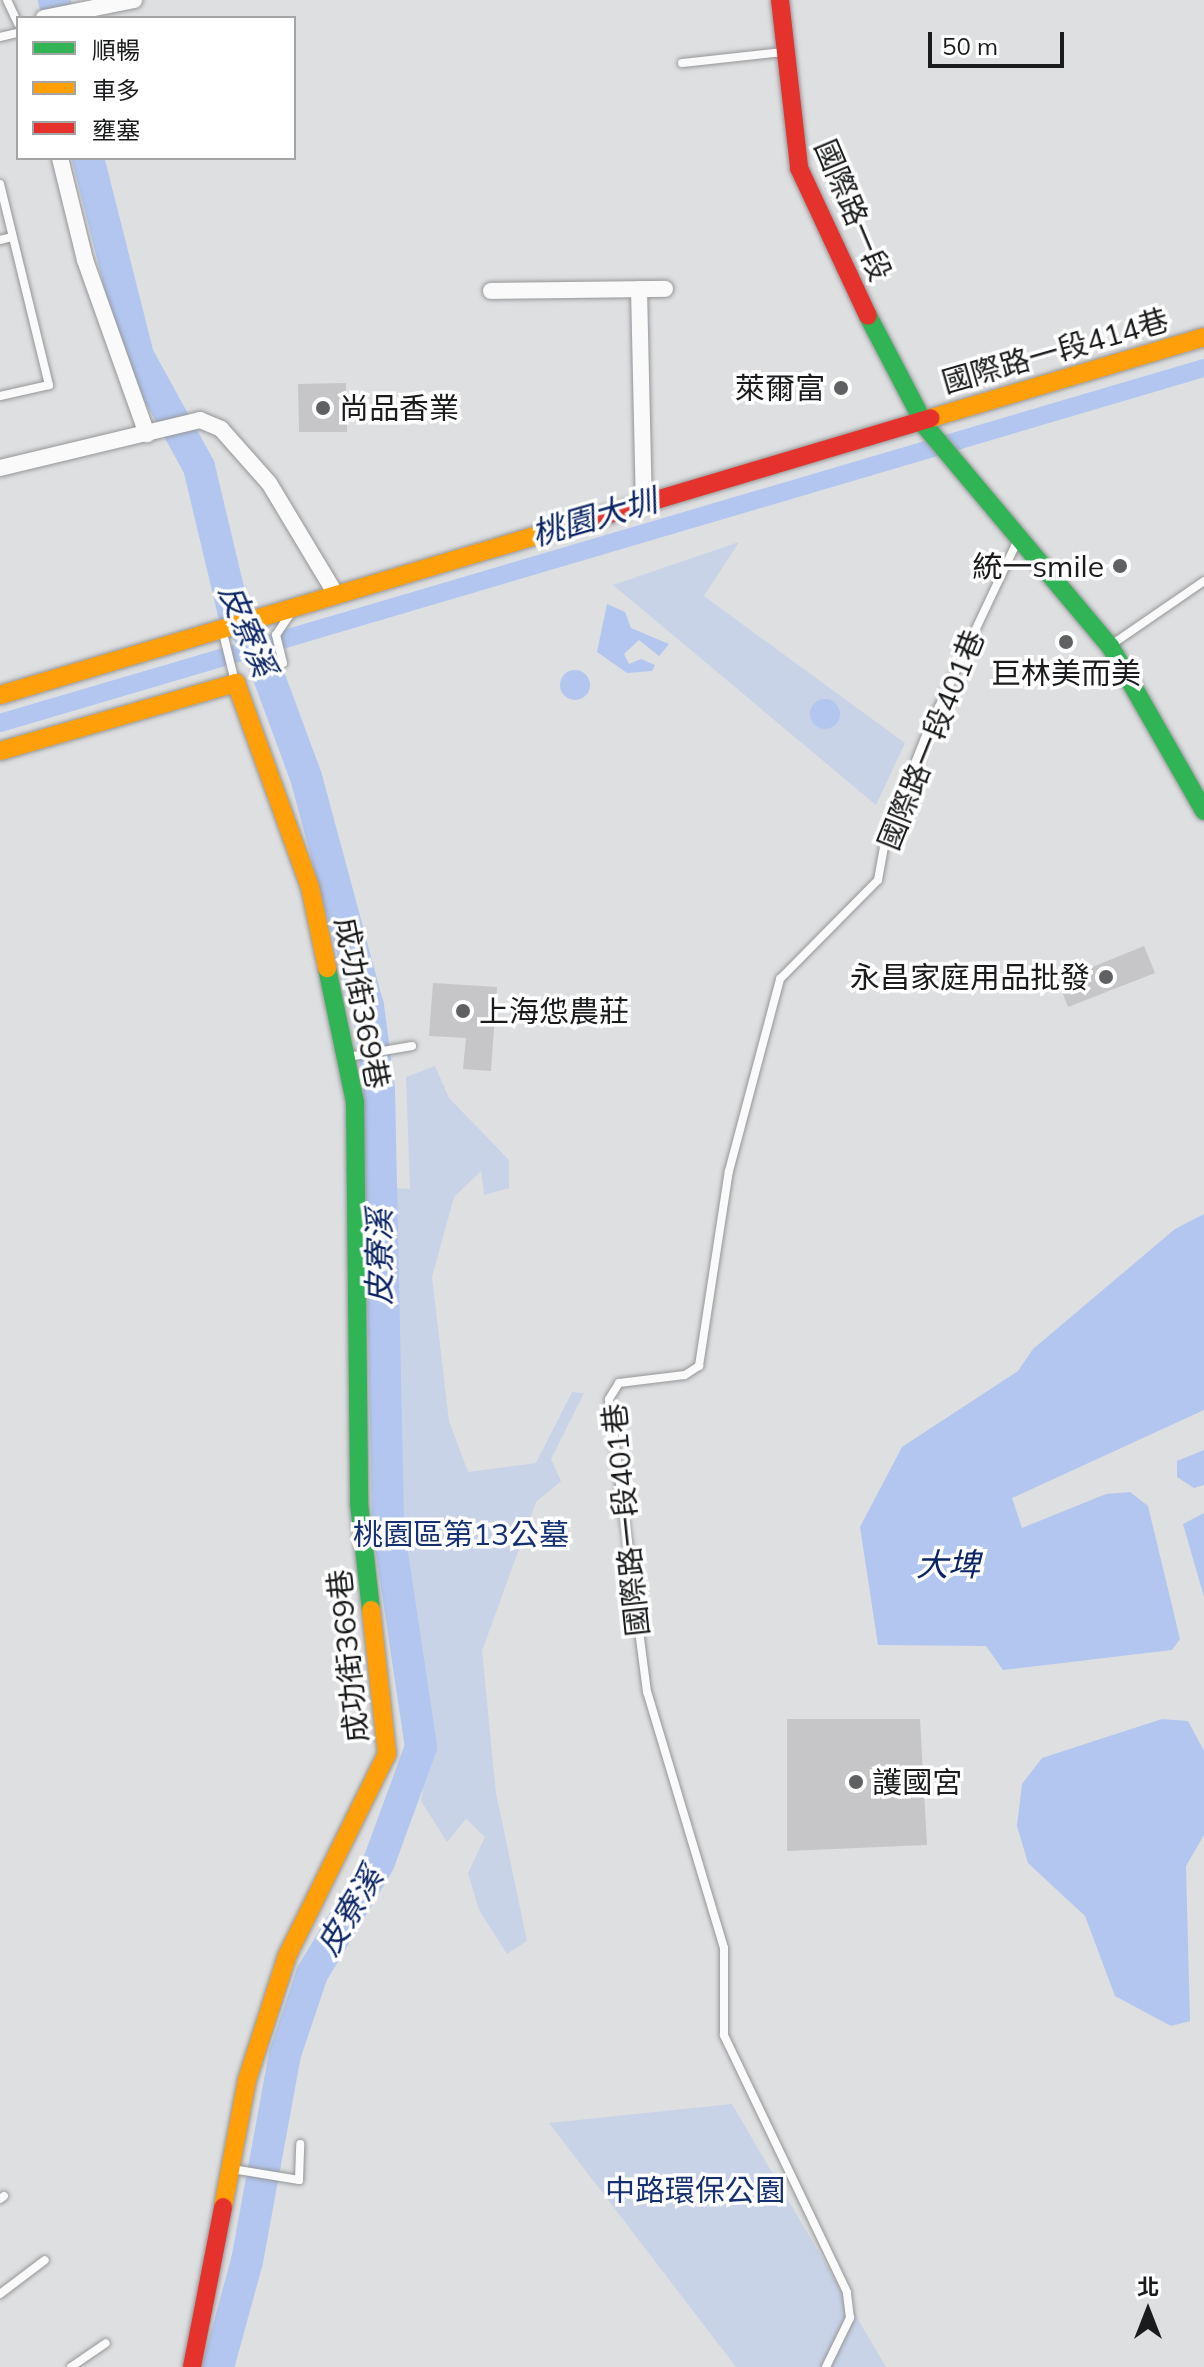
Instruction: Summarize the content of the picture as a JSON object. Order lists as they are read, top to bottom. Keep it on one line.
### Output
{"streets":{"street":["國際路一段","國際路一段414巷","成功街369巷"],"lane":["國際路一段401巷"]},"crossings":[["國際路一段","國際路一段414巷"],["國際路一段","國際路一段401巷"]],"water":["桃園大圳","皮寮溪","大埤"],"parks":["桃園區第13公墓","中路環保公園"],"places":["萊爾富","尚品香業","統一smile","巨林美而美","永昌家庭用品批發","上海怹農莊","護國宮"],"legend":["順暢","車多","壅塞"],"scale_bar":"50 m","north":"top"}
